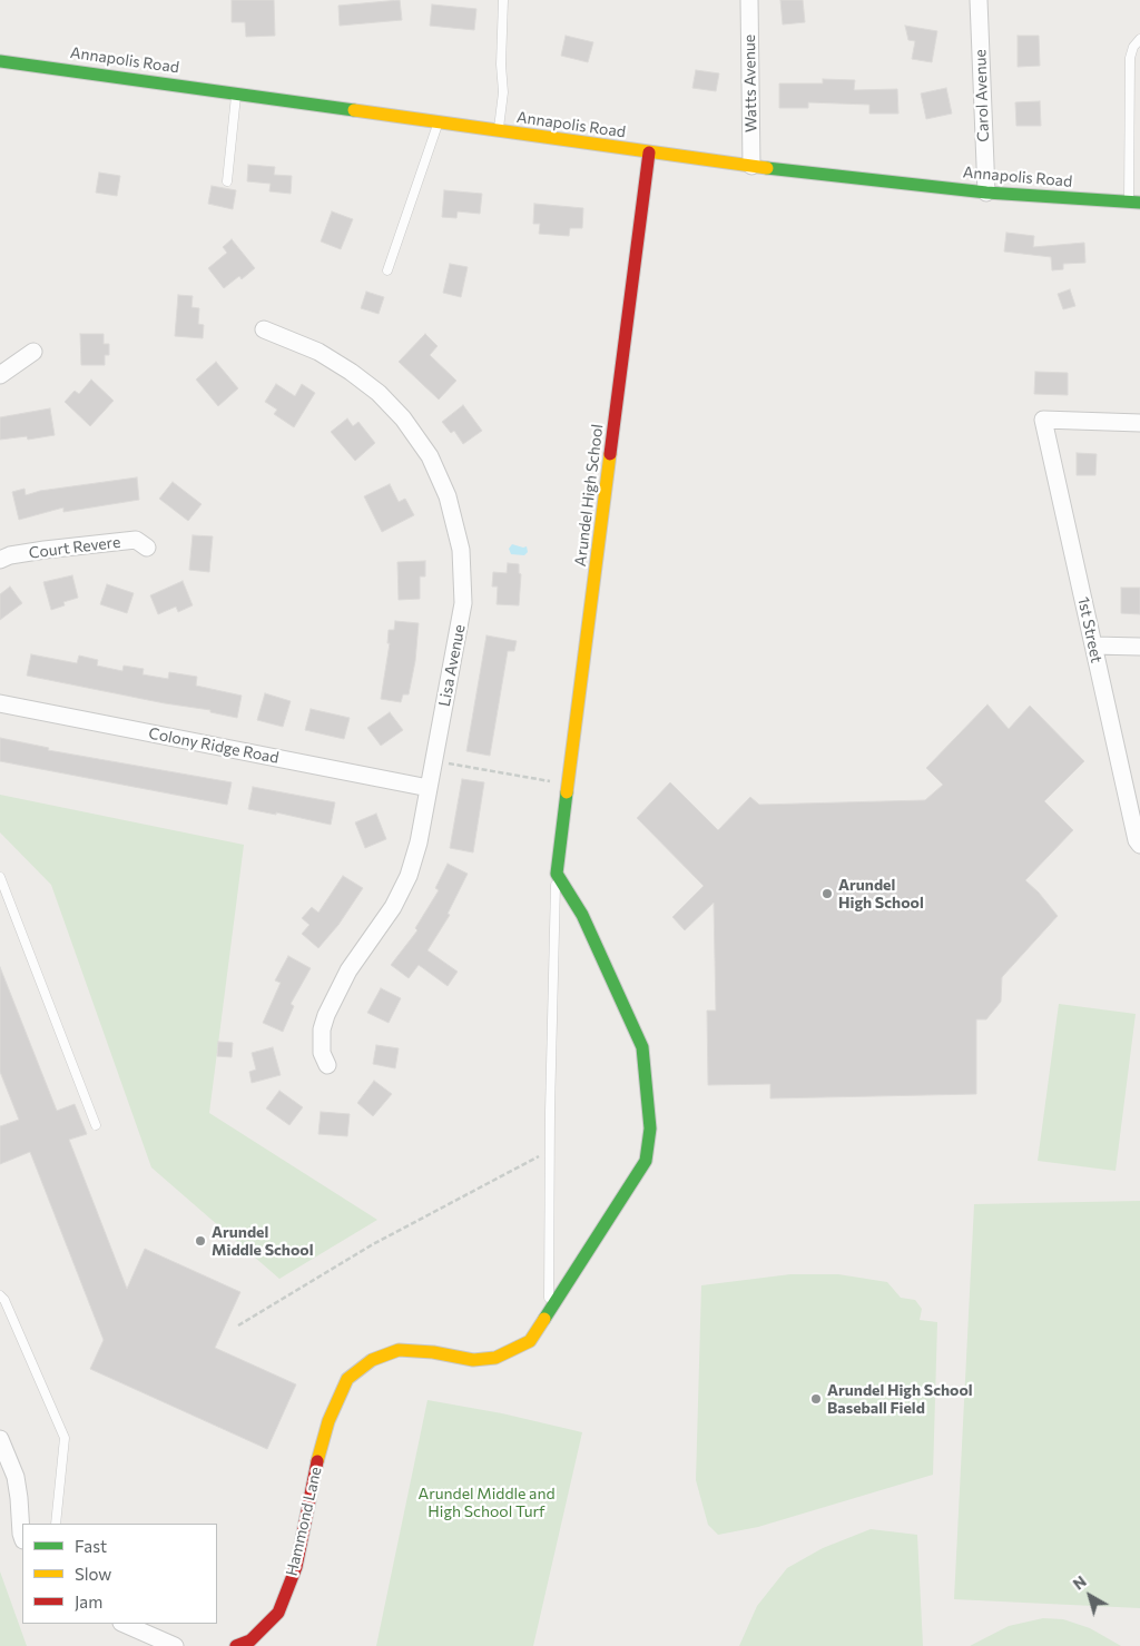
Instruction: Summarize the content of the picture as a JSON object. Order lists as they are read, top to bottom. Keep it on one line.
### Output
{"streets":{"street":["Annapolis Road","Watts Avenue","Carol Avenue","Arundel High School","Court Revere","1st Street","Lisa Avenue","Colony Ridge Road","Hammond Lane"]},"crossings":[["Annapolis Road","Watts Avenue"],["Annapolis Road","Carol Avenue"],["Annapolis Road","Arundel High School"],["Arundel High School","Hammond Lane"],["Lisa Avenue","Colony Ridge Road"]],"parks":["Arundel Middle and High School Turf"],"places":["Arundel High School","Arundel Middle School","Arundel High School Baseball Field"],"legend":["Fast","Slow","Jam"],"north":"top left"}
